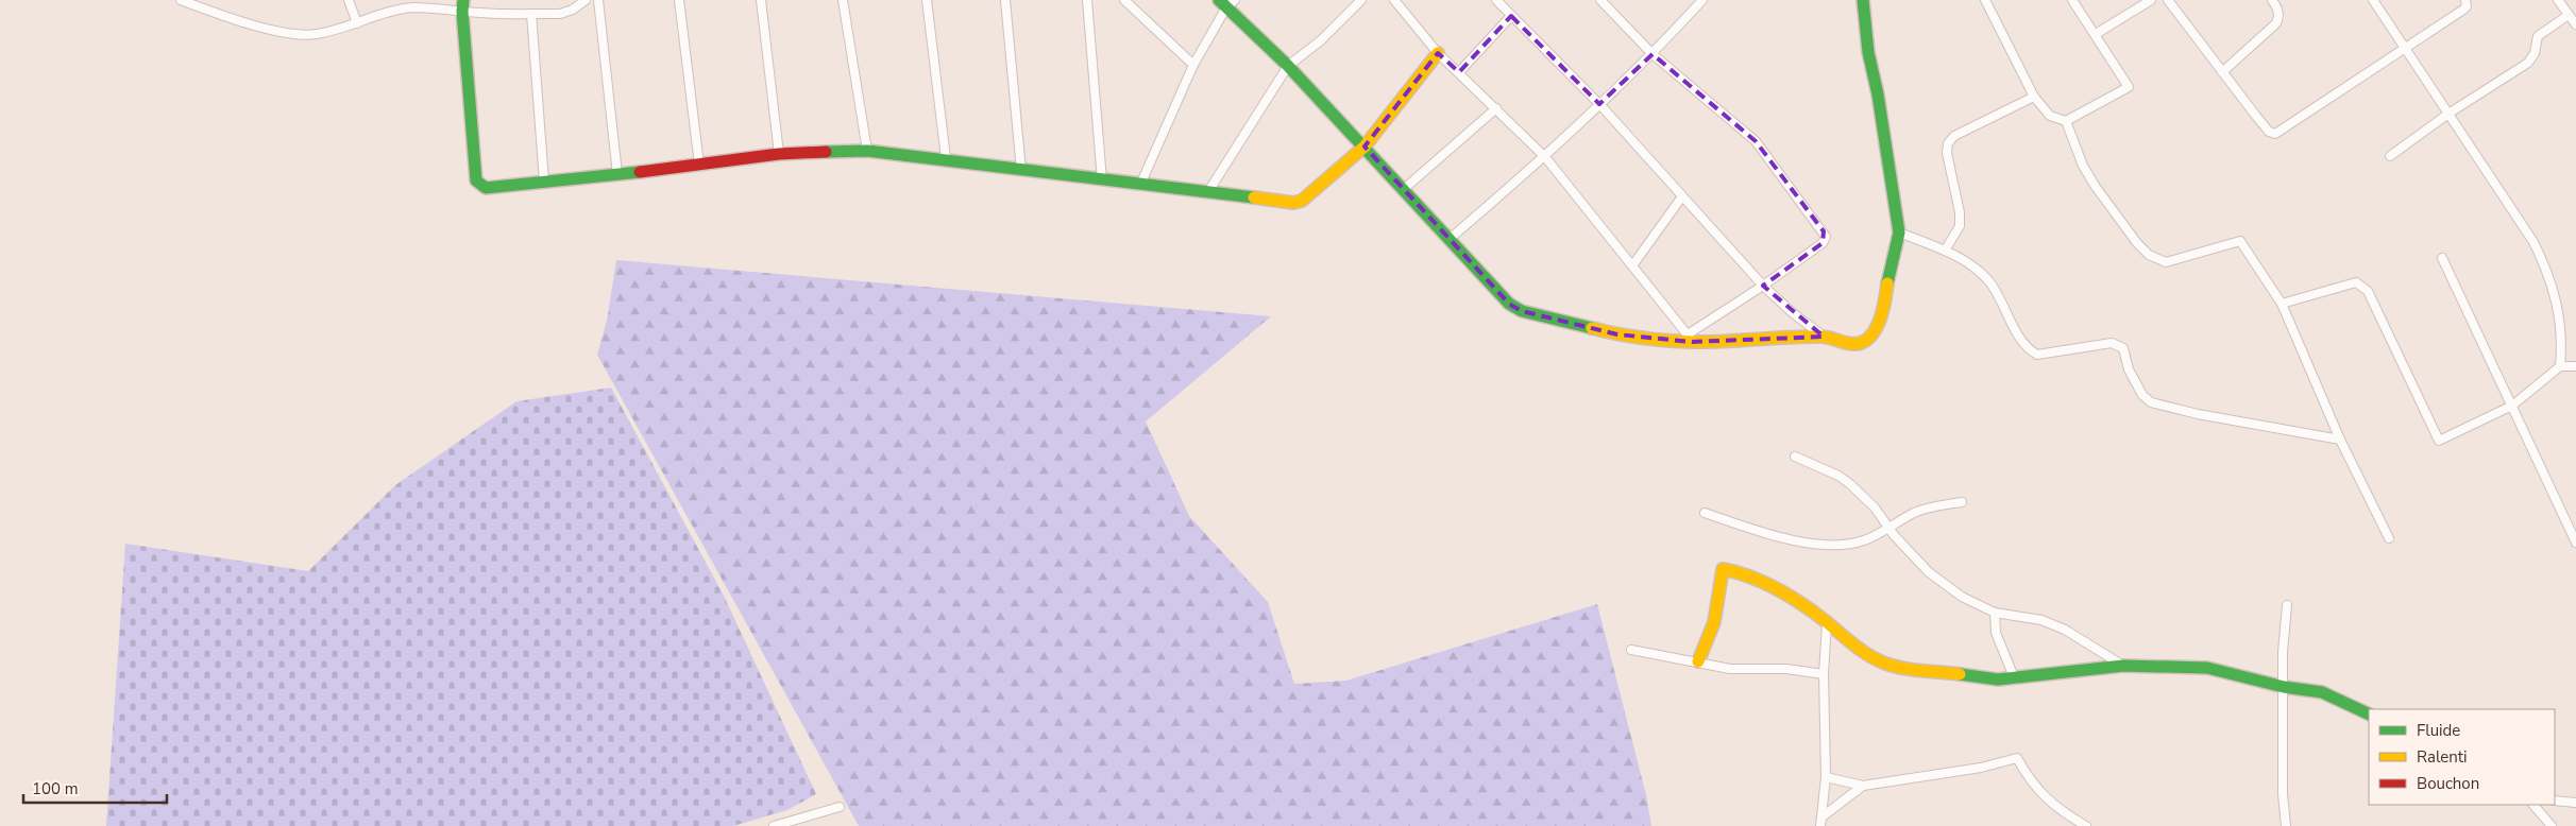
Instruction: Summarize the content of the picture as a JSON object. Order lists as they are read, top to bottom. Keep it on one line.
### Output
{"legend":["Fluide","Ralenti","Bouchon"],"scale_bar":"100 m"}
